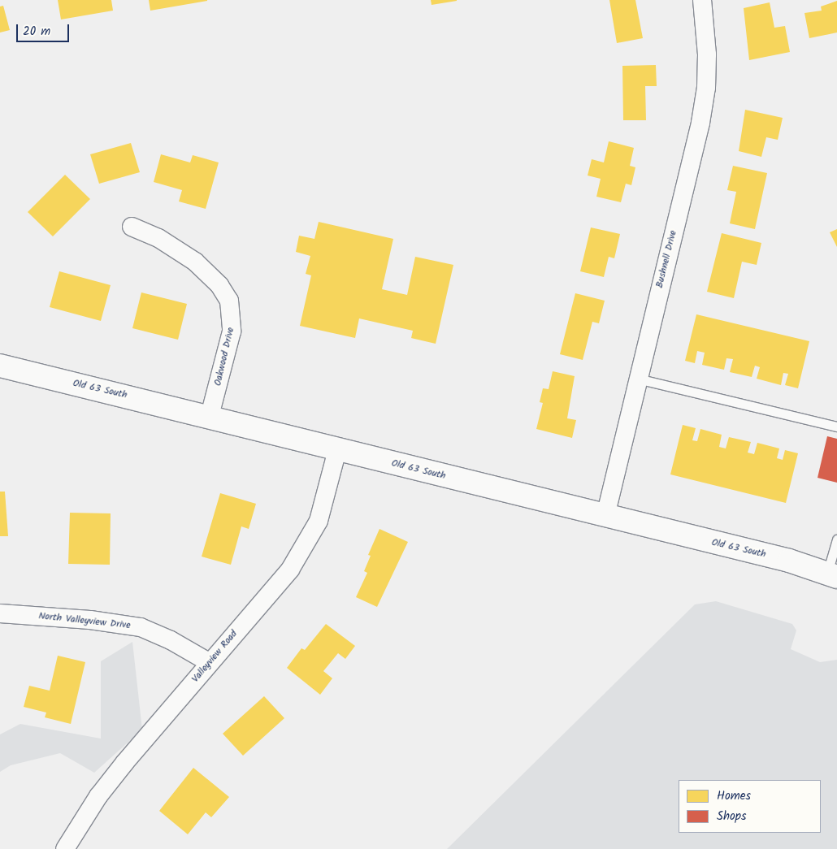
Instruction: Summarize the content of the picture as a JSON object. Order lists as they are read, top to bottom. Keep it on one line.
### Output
{"streets":{"main road":["Old 63 South"],"street":["Bushnell Drive","Oakwood Drive","North Valleyview Drive","Valleyview Road"]},"crossings":[["Bushnell Drive","Old 63 South"],["Oakwood Drive","Old 63 South"],["Old 63 South","Valleyview Road"],["North Valleyview Drive","Valleyview Road"]],"legend":["Homes","Shops"],"scale_bar":"20 m"}
